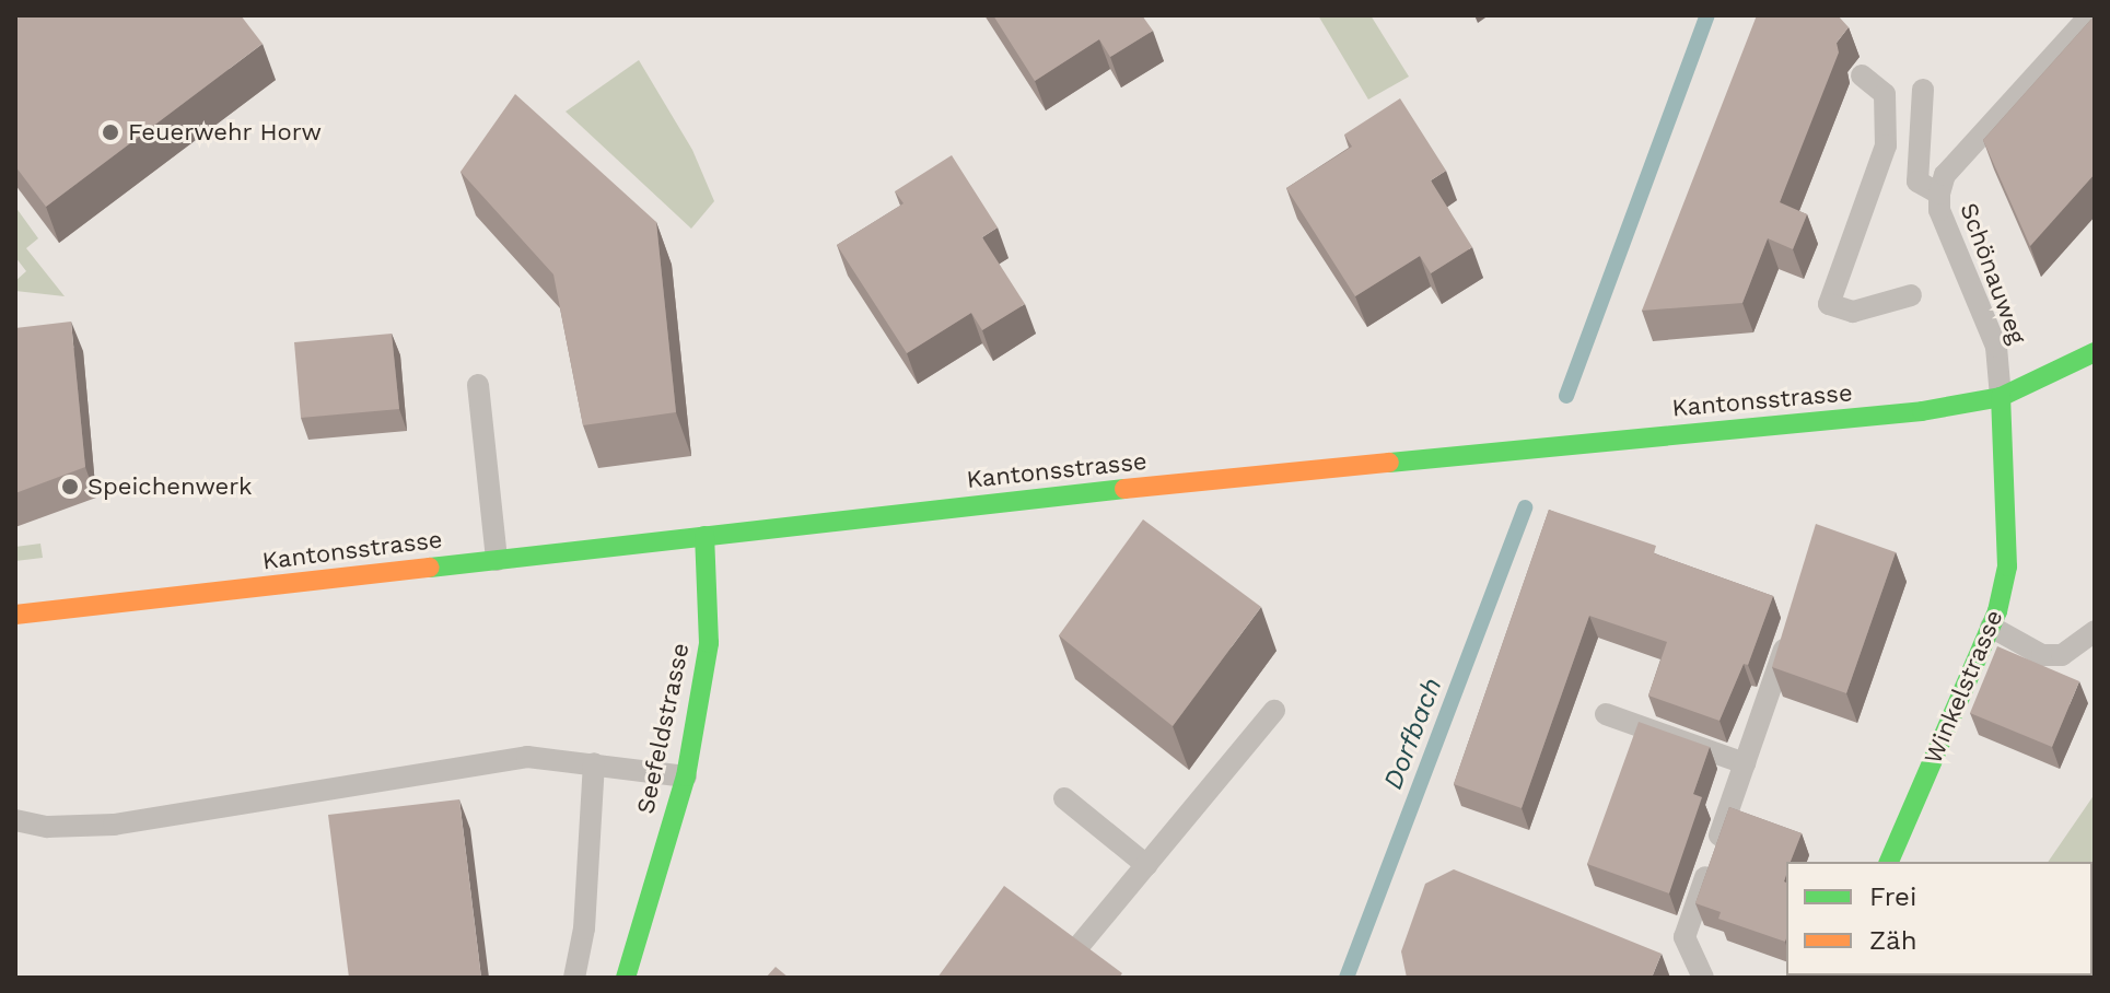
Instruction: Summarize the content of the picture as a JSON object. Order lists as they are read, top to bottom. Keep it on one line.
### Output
{"streets":{"main road":["Kantonsstrasse","Winkelstrasse","Seefeldstrasse"],"lane":["Schönauweg"]},"crossings":[["Schönauweg","Kantonsstrasse"],["Schönauweg","Winkelstrasse"],["Kantonsstrasse","Winkelstrasse"],["Kantonsstrasse","Seefeldstrasse"]],"water":["Dorfbach"],"places":["Feuerwehr Horw","Speichenwerk"],"legend":["Frei","Zäh"]}
